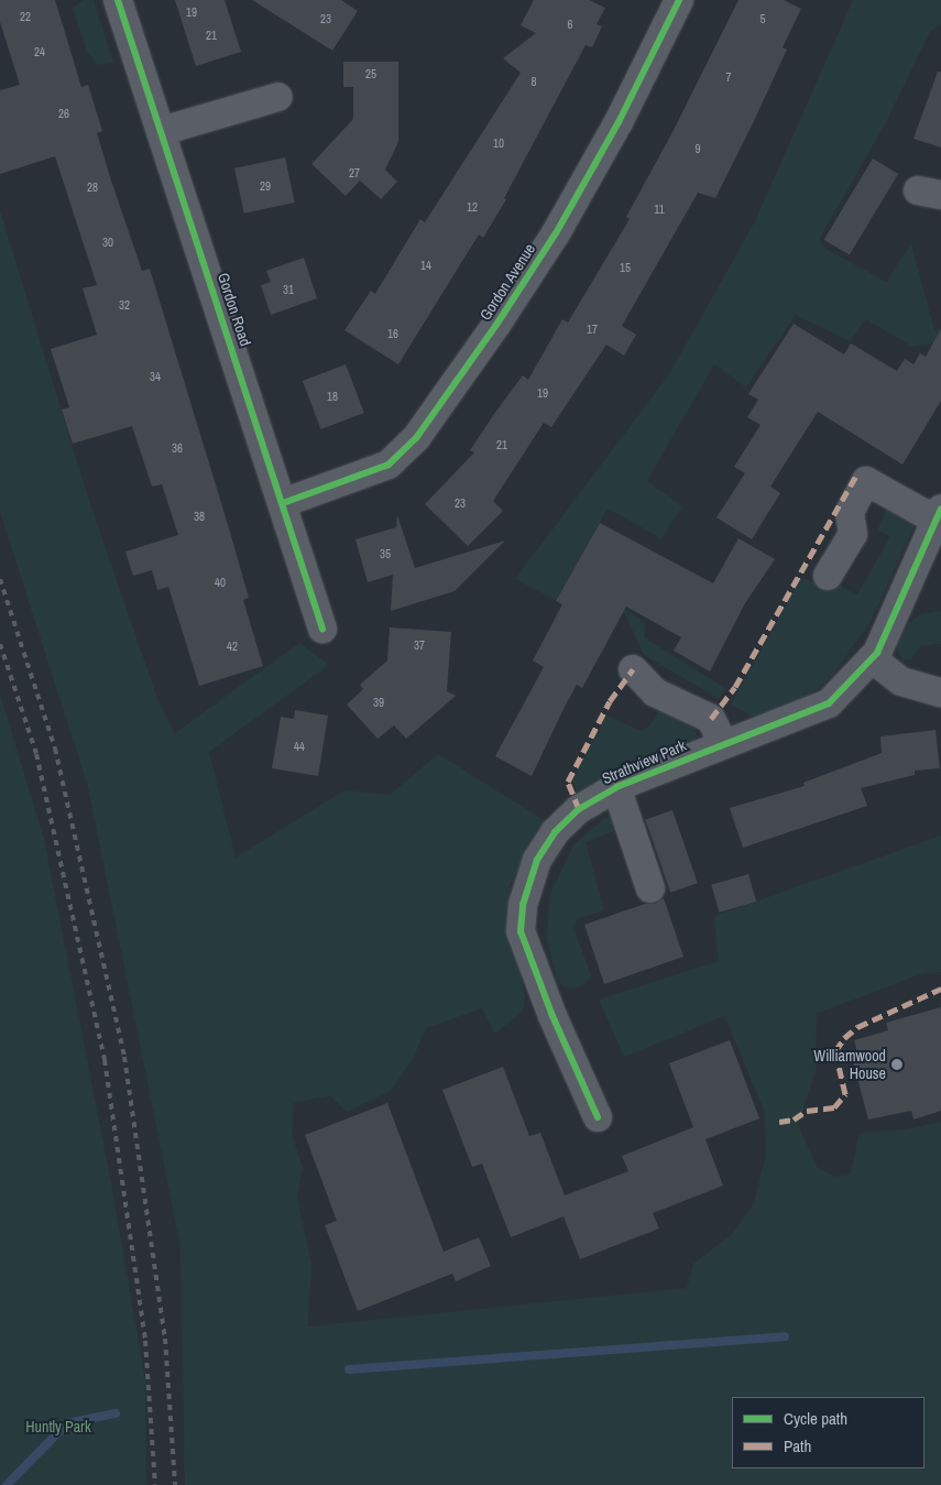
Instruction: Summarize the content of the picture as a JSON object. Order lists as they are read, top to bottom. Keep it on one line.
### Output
{"streets":{"street":["Gordon Avenue","Gordon Road","Strathview Park"]},"crossings":[["Gordon Avenue","Gordon Road"]],"parks":["Huntly Park"],"places":["Williamwood House"],"house_numbers":["19","22","23","5","6","21","24","25","7","8","26","10","9","27","29","28","12","11","30","14","15","31","32","17","16","34","19","18","21","36","23","38","35","40","37","42","39","44"],"legend":["Cycle path","Path"]}
